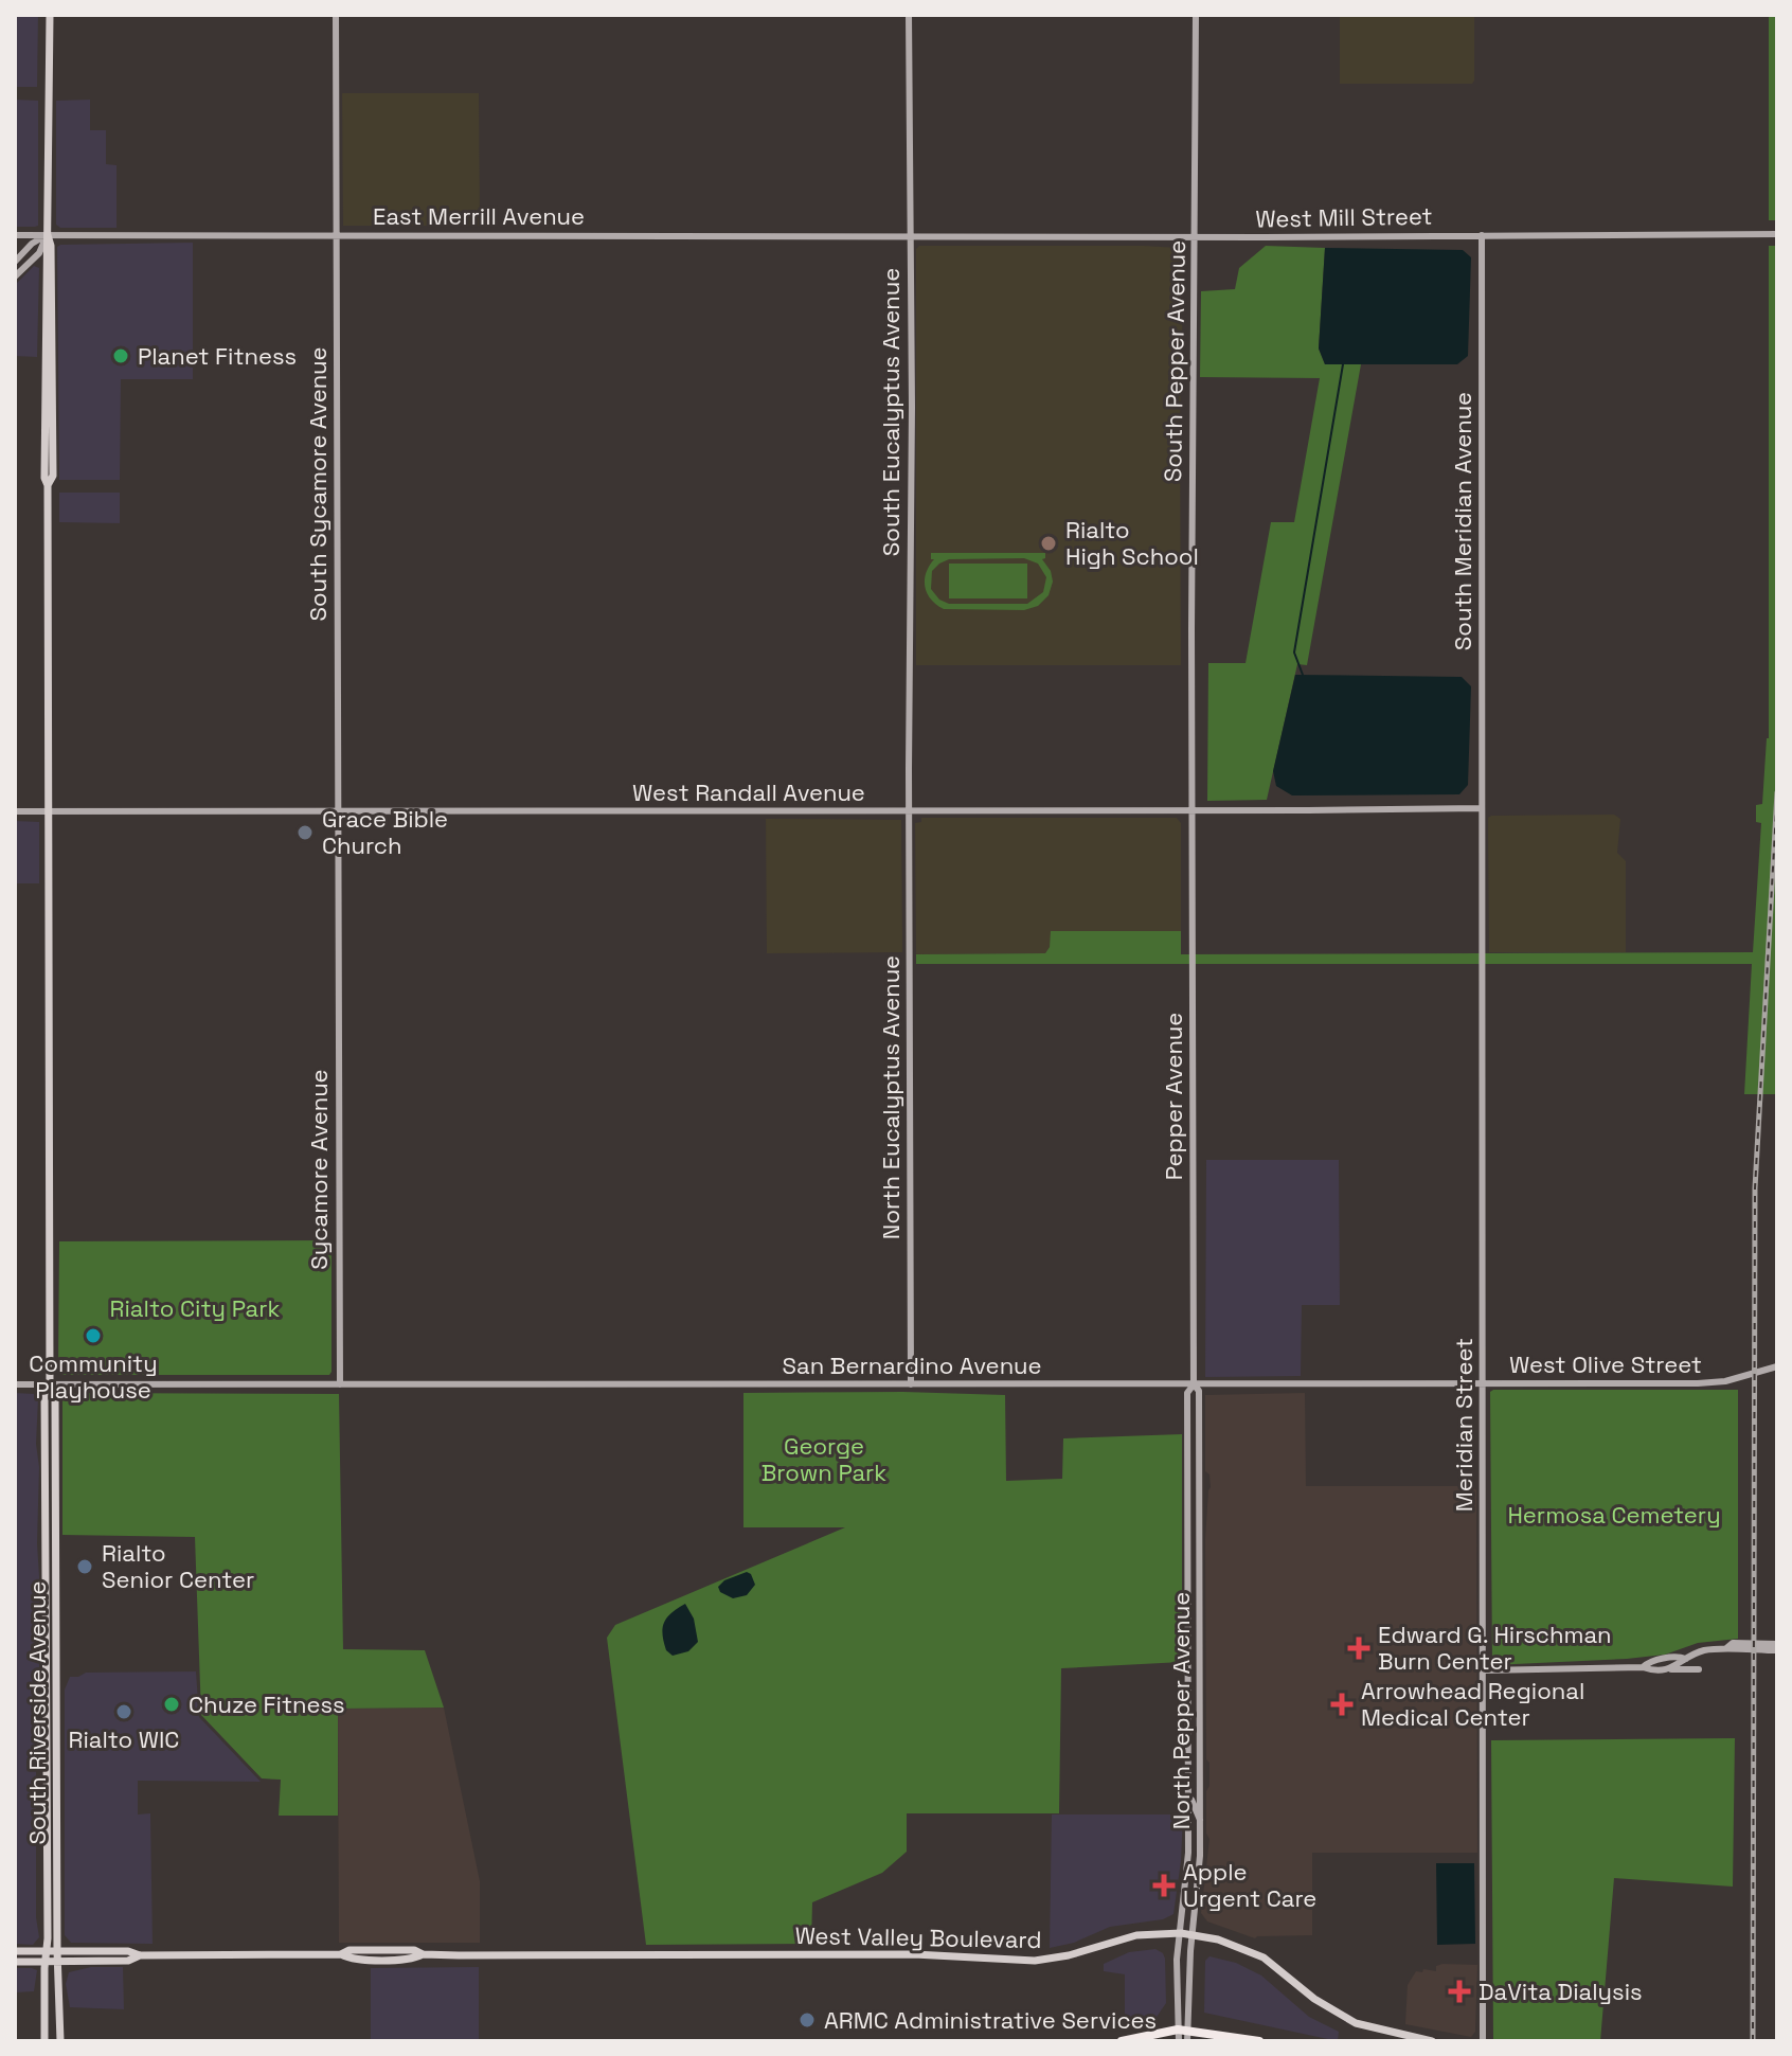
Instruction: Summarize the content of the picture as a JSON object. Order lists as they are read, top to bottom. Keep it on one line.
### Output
{"streets":{"main road":["South Riverside Avenue","West Valley Boulevard"],"street":["East Merrill Avenue","West Mill Street","South Pepper Avenue","South Eucalyptus Avenue","South Sycamore Avenue","South Meridian Avenue","West Randall Avenue","Pepper Avenue","North Eucalyptus Avenue","Sycamore Avenue","West Olive Street","San Bernardino Avenue","Meridian Street","North Pepper Avenue"]},"crossings":[["East Merrill Avenue","West Mill Street"],["East Merrill Avenue","South Eucalyptus Avenue"],["East Merrill Avenue","South Sycamore Avenue"],["East Merrill Avenue","South Riverside Avenue"],["West Mill Street","South Pepper Avenue"],["West Mill Street","South Eucalyptus Avenue"],["West Mill Street","South Meridian Avenue"],["South Pepper Avenue","West Randall Avenue"],["South Pepper Avenue","Pepper Avenue"],["South Eucalyptus Avenue","West Randall Avenue"],["South Eucalyptus Avenue","North Eucalyptus Avenue"],["South Sycamore Avenue","West Randall Avenue"],["South Sycamore Avenue","Sycamore Avenue"],["South Meridian Avenue","West Randall Avenue"],["South Meridian Avenue","Meridian Street"],["West Randall Avenue","Pepper Avenue"],["West Randall Avenue","North Eucalyptus Avenue"],["West Randall Avenue","Meridian Street"],["West Randall Avenue","South Riverside Avenue"],["Pepper Avenue","San Bernardino Avenue"],["Pepper Avenue","North Pepper Avenue"],["North Eucalyptus Avenue","San Bernardino Avenue"],["Sycamore Avenue","San Bernardino Avenue"],["West Olive Street","San Bernardino Avenue"],["West Olive Street","Meridian Street"],["San Bernardino Avenue","Meridian Street"],["San Bernardino Avenue","South Riverside Avenue"],["North Pepper Avenue","West Valley Boulevard"]],"parks":["Rialto City Park","George Brown Park","Hermosa Cemetery"],"places":{"other":["Planet Fitness","Rialto High School","Grace Bible Church","Community Playhouse","Rialto Senior Center","Chuze Fitness","Rialto WIC","ARMC Administrative Services"],"health":["Edward G. Hirschman Burn Center","Arrowhead Regional Medical Center","Apple Urgent Care","DaVita Dialysis"]}}
